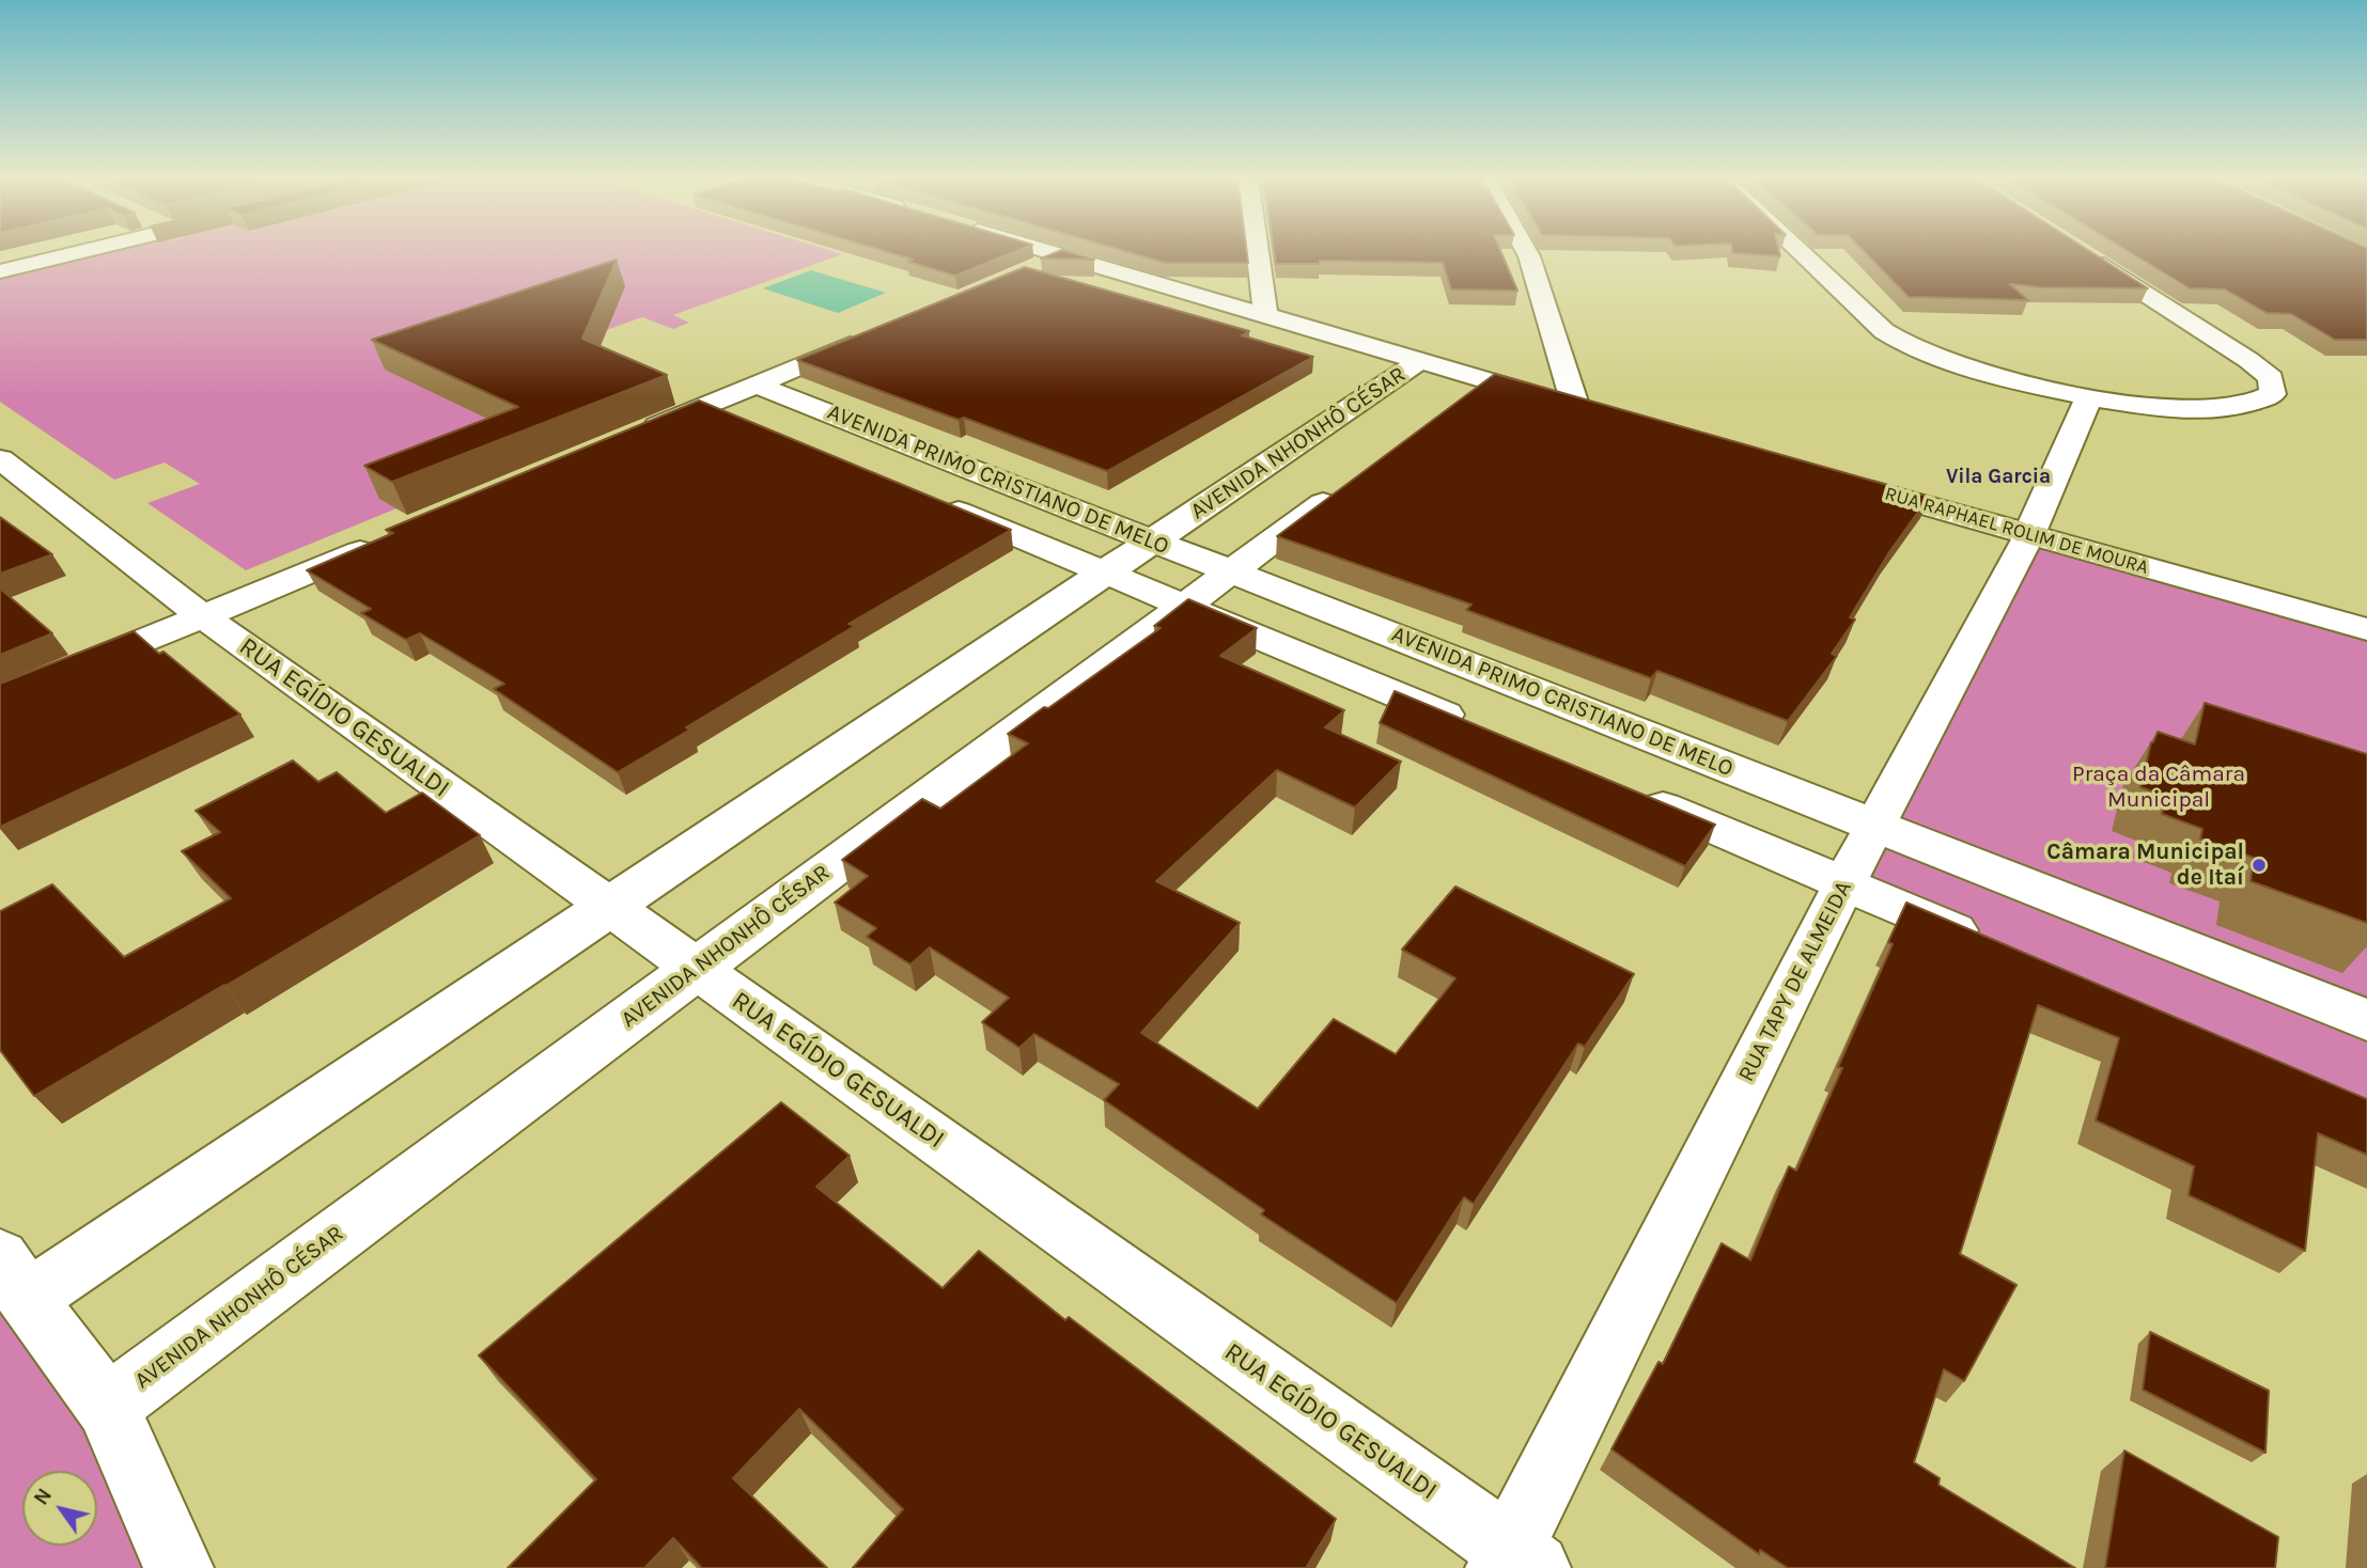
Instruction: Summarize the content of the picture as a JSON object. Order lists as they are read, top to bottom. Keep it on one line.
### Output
{"streets":{"street":["AVENIDA NHONHÔ CÉSAR","AVENIDA PRIMO CRISTIANO DE MELO","RUA RAPHAEL ROLIM DE MOURA","RUA EGÍDIO GESUALDI","RUA TAPY DE ALMEIDA"]},"crossings":[["AVENIDA NHONHÔ CÉSAR","AVENIDA PRIMO CRISTIANO DE MELO"],["AVENIDA NHONHÔ CÉSAR","RUA EGÍDIO GESUALDI"],["AVENIDA PRIMO CRISTIANO DE MELO","RUA TAPY DE ALMEIDA"],["RUA RAPHAEL ROLIM DE MOURA","RUA TAPY DE ALMEIDA"],["RUA EGÍDIO GESUALDI","RUA TAPY DE ALMEIDA"]],"districts":["Vila Garcia"],"parks":["Praça da Câmara Municipal"],"places":["Câmara Municipal de Itaí"],"north":"top left"}
